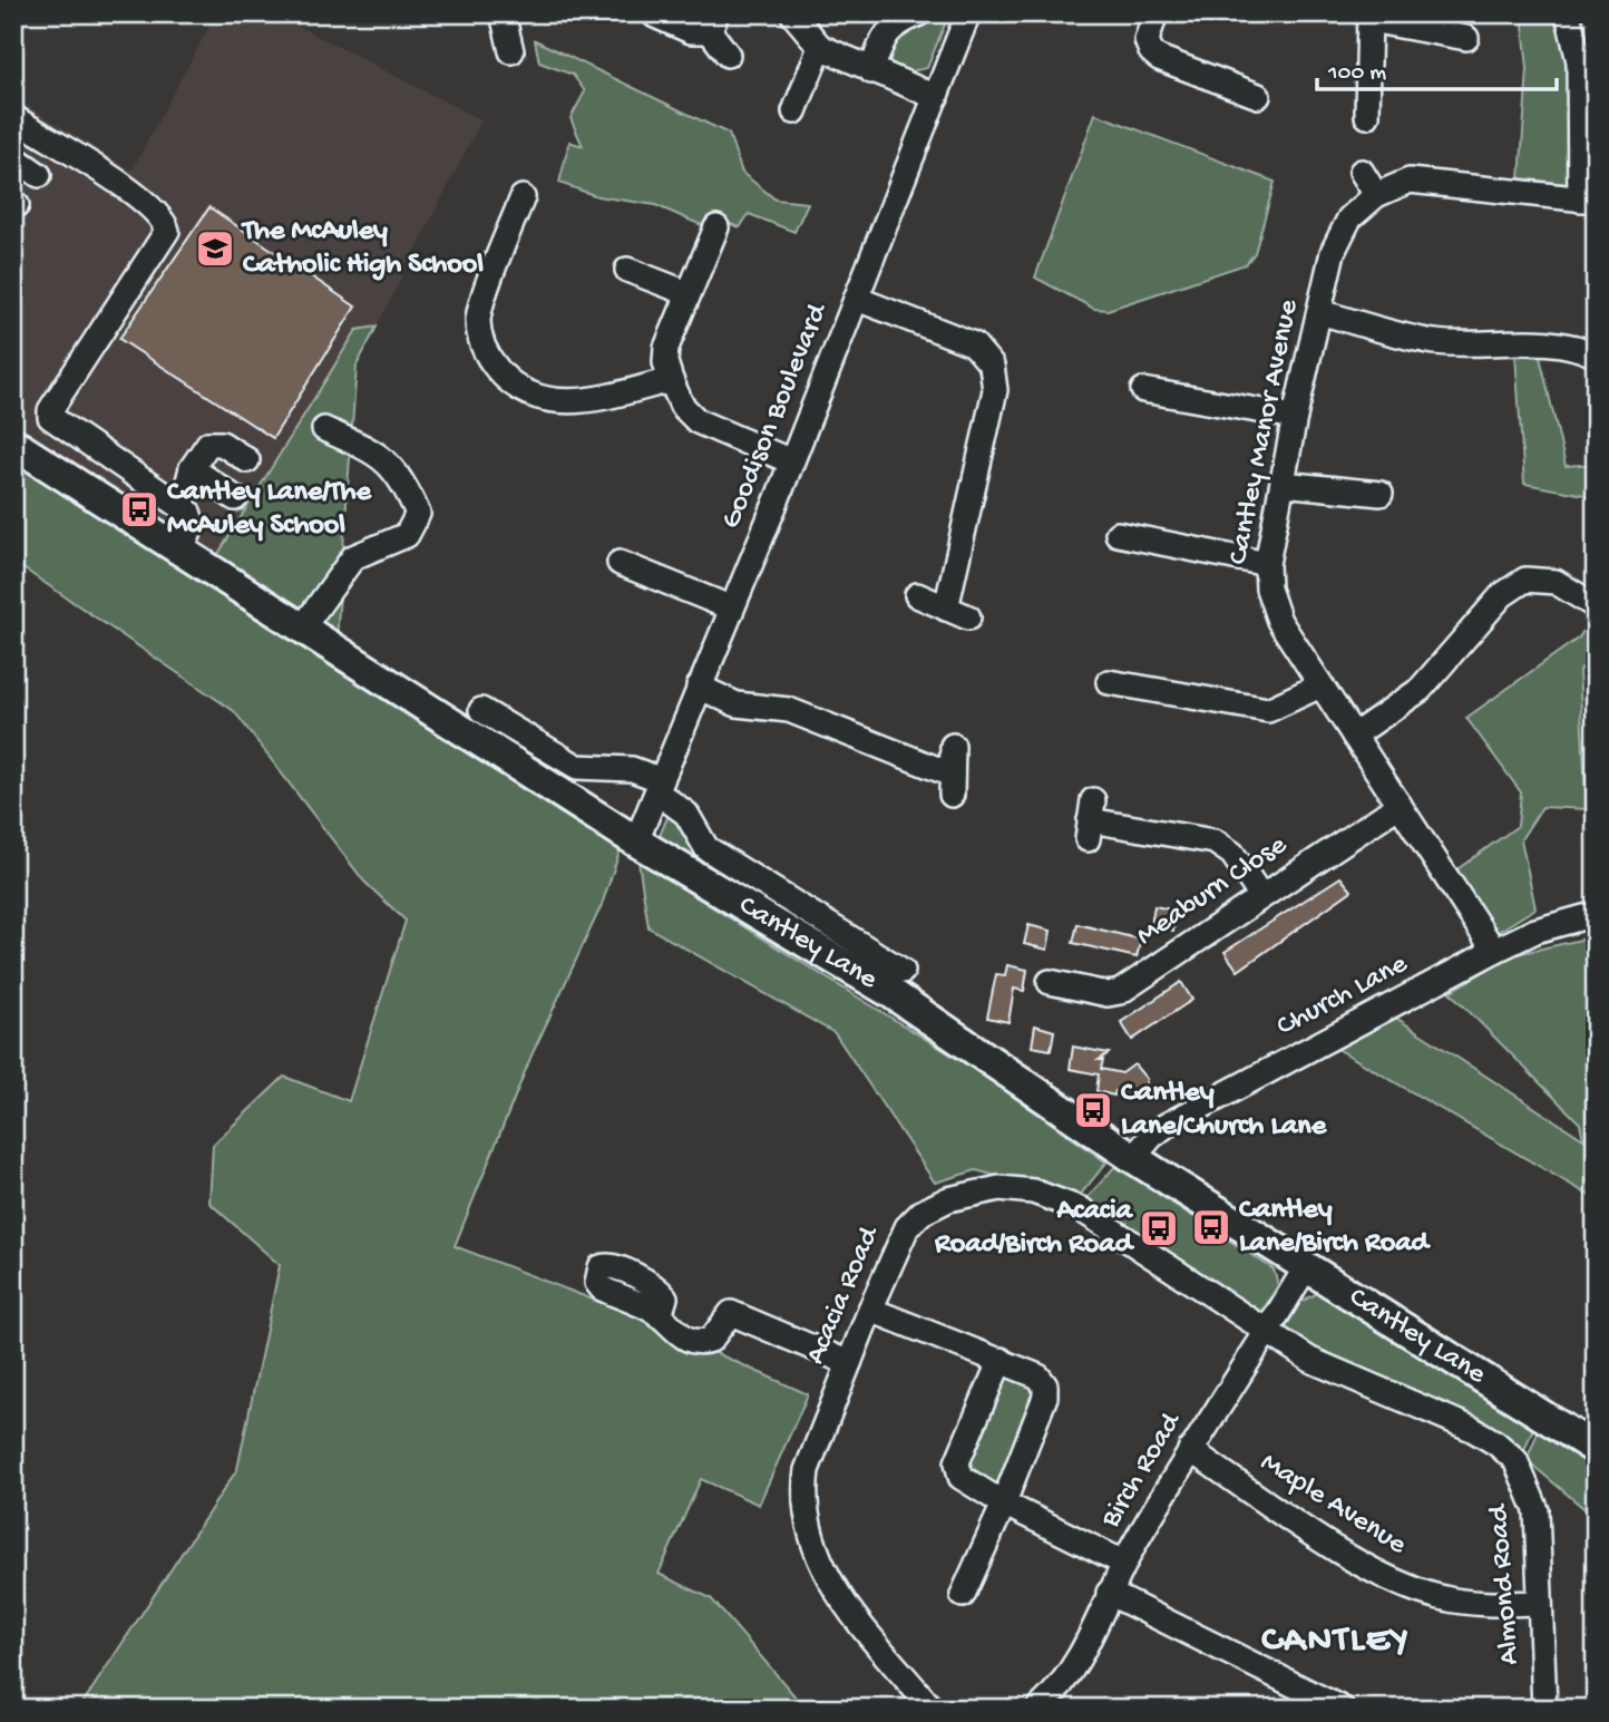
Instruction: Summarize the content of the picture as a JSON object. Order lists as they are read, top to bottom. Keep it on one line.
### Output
{"streets":{"main road":["Cantley Lane"],"street":["Goodison Boulevard","Cantley Manor Avenue","Meaburn Close","Church Lane","Acacia Road","Birch Road","Maple Avenue","Almond Road"]},"crossings":[["Goodison Boulevard","Cantley Lane"],["Cantley Manor Avenue","Meaburn Close"],["Cantley Manor Avenue","Church Lane"],["Cantley Lane","Church Lane"],["Cantley Lane","Birch Road"],["Acacia Road","Birch Road"],["Acacia Road","Almond Road"],["Birch Road","Maple Avenue"],["Birch Road","Almond Road"],["Maple Avenue","Almond Road"]],"districts":["CANTLEY"],"places":{"school or university":["The McAuley Catholic High School"],"bus stop":["Cantley Lane/The McAuley School","Cantley Lane/Church Lane","Cantley Lane/Birch Road","Acacia Road/Birch Road"]},"scale_bar":"100 m"}
